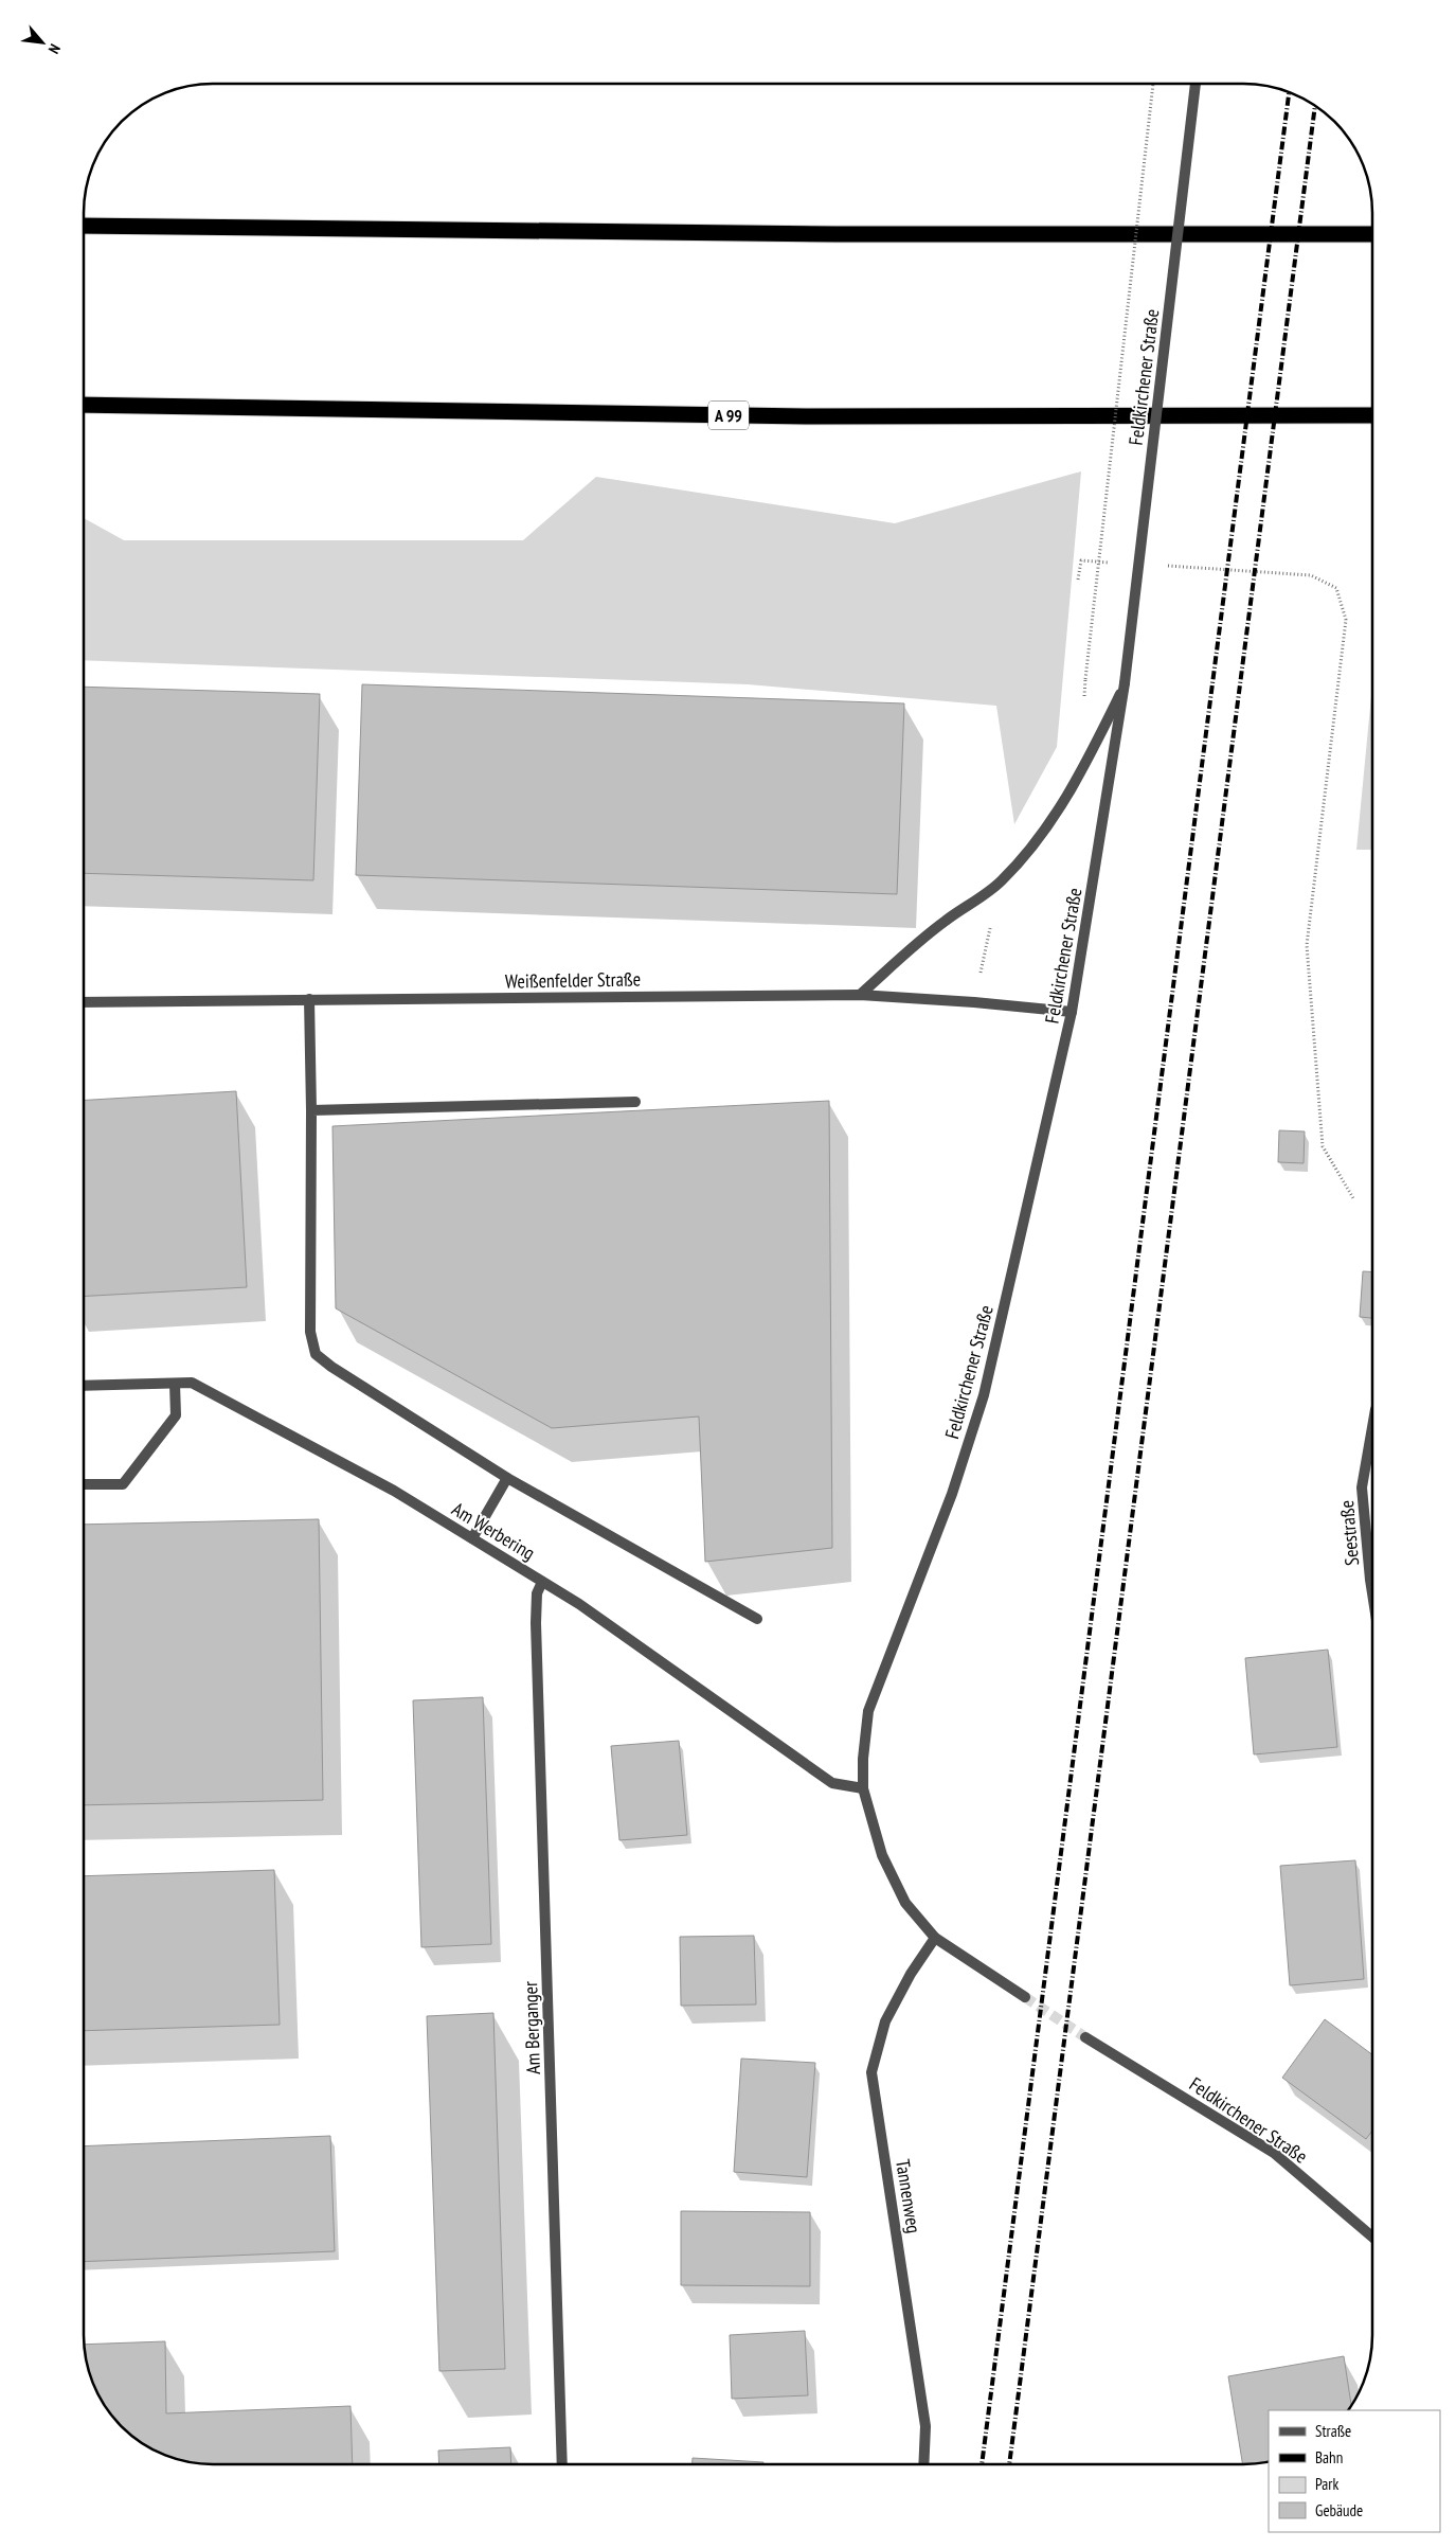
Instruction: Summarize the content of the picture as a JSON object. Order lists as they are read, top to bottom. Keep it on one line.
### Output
{"streets":{"highway":["A 99"],"street":["Feldkirchener Straße","Weißenfelder Straße","Am Werbering","Seestraße","Am Berganger","Tannenweg"]},"crossings":[["Feldkirchener Straße","Weißenfelder Straße"],["Feldkirchener Straße","Am Werbering"],["Feldkirchener Straße","Tannenweg"],["Am Werbering","Am Berganger"]],"legend":["Straße","Bahn","Park","Gebäude"],"north":"bottom right"}
